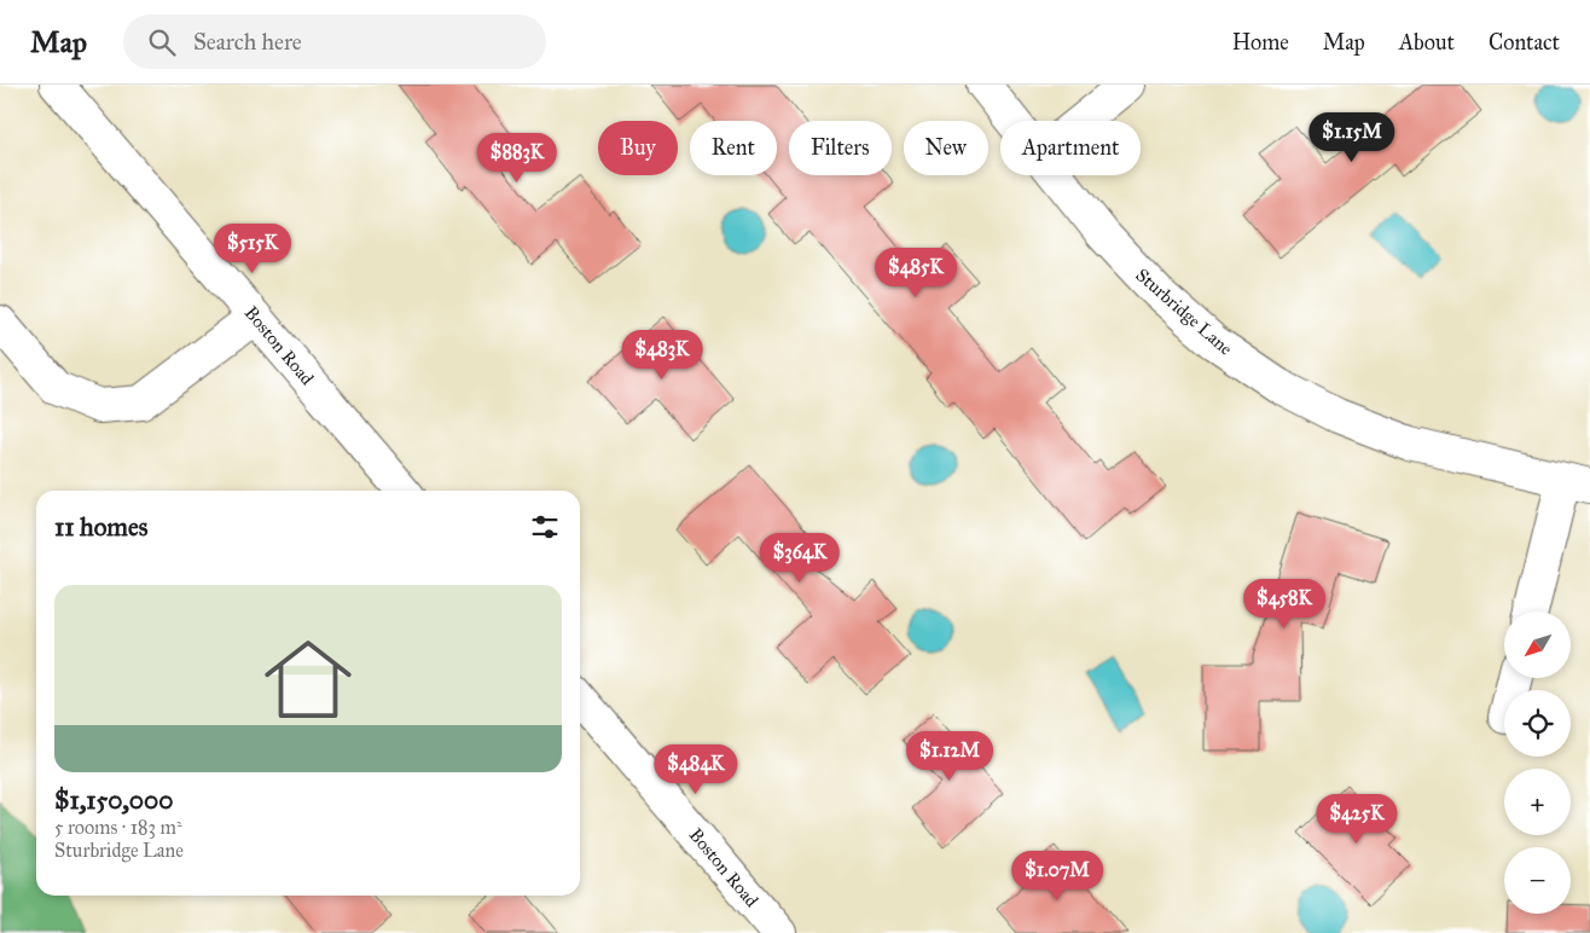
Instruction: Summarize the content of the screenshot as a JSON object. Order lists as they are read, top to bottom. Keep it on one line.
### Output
{"streets":{"street":["Sturbridge Lane","Boston Road"]},"north":"bottom left","page":{"header":"Map","search":"Search here","nav":["Home","Map","About","Contact"],"price":["$1.15M","$883K","$515K","$485K","$483K","$364K","$458K","$1.12M","$484K","$425K","$1.07M"],"chip":["Buy","Rent","Filters","New","Apartment"],"heading":"11 homes","list":[{"name":"$1,150,000","note":"5 rooms · 183 m² · Sturbridge Lane"}],"map_buttons":["+","−"]}}
